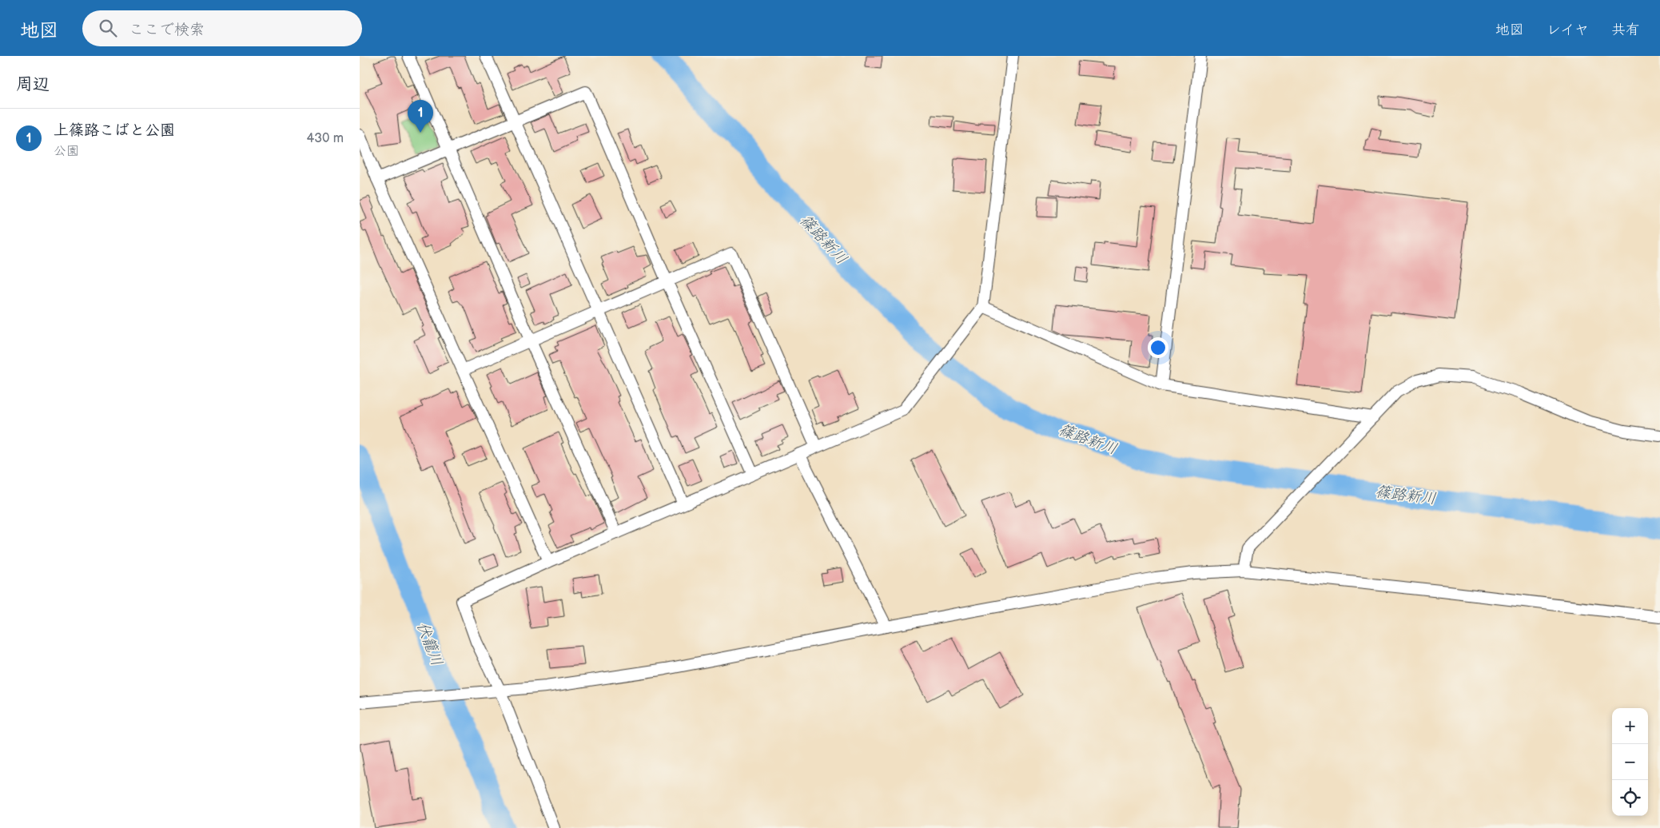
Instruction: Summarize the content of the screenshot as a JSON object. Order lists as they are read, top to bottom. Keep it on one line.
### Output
{"water":["篠路新川","伏籠川"],"page":{"header":"地図","search":"ここで検索","nav":["地図","レイヤ","共有"],"heading":"周辺","pins":"1","list":[{"mark":"1","name":"上篠路こばと公園","note":"公園","value":"430 m"}],"map_buttons":["+","−"]}}
